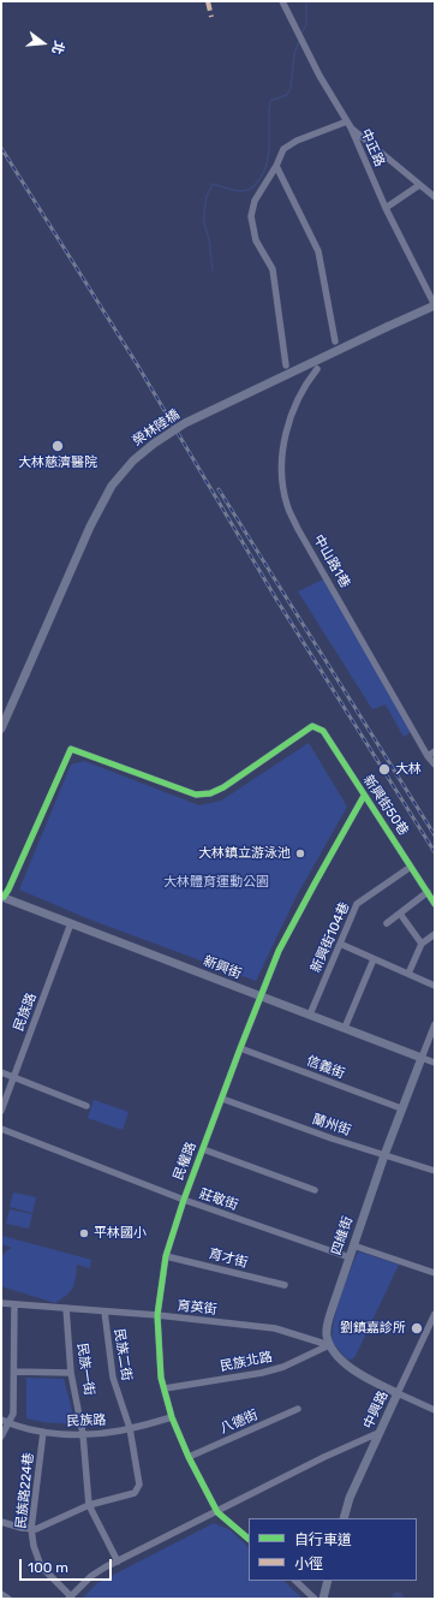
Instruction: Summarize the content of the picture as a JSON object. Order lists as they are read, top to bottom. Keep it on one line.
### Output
{"streets":{"main road":["榮林陸橋","新興街","四維街","中興路"],"street":["中正路","中山路1巷","新興街50巷","新興街104巷","民族路","信義街","蘭州街","民權路","莊敬街","育才街","育英街","民族二街","民族北路","民族一街","八德街","民族路224巷"]},"crossings":[["中正路","榮林陸橋"],["新興街50巷","新興街104巷"],["新興街50巷","新興街"],["新興街50巷","民權路"],["新興街104巷","新興街"],["新興街","民族路"],["新興街","民權路"],["新興街","四維街"],["民族路","民權路"],["民族路","民族二街"],["民族路","民族一街"],["民族路","民族路224巷"],["信義街","民權路"],["信義街","四維街"],["蘭州街","民權路"],["蘭州街","四維街"],["民權路","莊敬街"],["民權路","育才街"],["民權路","育英街"],["民權路","民族北路"],["民權路","八德街"],["莊敬街","四維街"],["四維街","育英街"],["四維街","民族北路"],["育英街","民族二街"],["育英街","民族北路"],["育英街","民族一街"],["民族二街","民族一街"]],"parks":["大林體育運動公園"],"places":["大林慈濟醫院","大林","大林鎮立游泳池","平林國小","劉鎮嘉診所"],"legend":["自行車道","小徑"],"scale_bar":"100 m","north":"right"}
